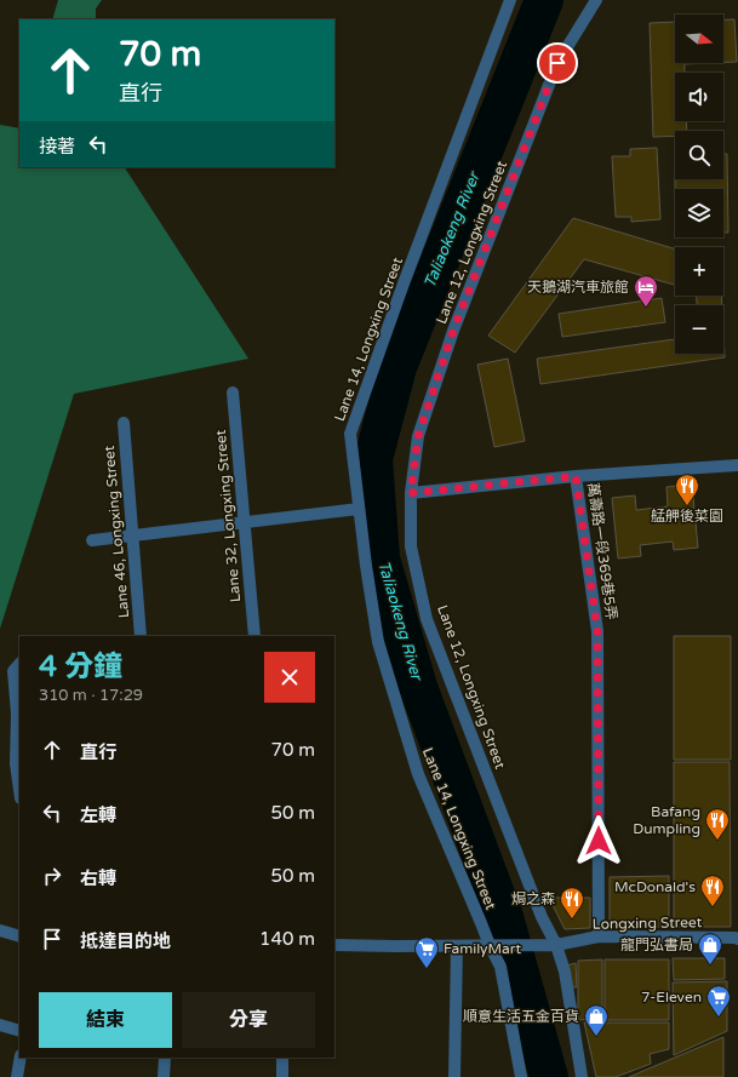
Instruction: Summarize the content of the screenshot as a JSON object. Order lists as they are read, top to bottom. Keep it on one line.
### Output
{"streets":{"street":["Lane 12, Longxing Street","Lane 14, Longxing Street","Lane 32, Longxing Street","Lane 46, Longxing Street","萬壽路一段369巷5弄","Longxing Street"]},"crossings":[["Lane 12, Longxing Street","Longxing Street"],["Lane 14, Longxing Street","Longxing Street"],["萬壽路一段369巷5弄","Longxing Street"]],"water":["Taliaokeng River"],"places":{"hotel":["天鵝湖汽車旅館"],"restaurant":["艋舺後菜園","Bafang Dumpling","McDonald's","焗之森"],"shop":["龍門弘書局","順意生活五金百貨"],"supermarket":["FamilyMart","7-Eleven"]},"north":"right","page":{"map_buttons":["+","−"],"turn":["70 m","直行"],"then":"接著","heading":["4 分鐘","310 m · 17:29"],"list":[{"name":"直行","value":"70 m"},{"name":"左轉","value":"50 m"},{"name":"右轉","value":"50 m"},{"name":"抵達目的地","value":"140 m"}],"buttons":["結束","分享"]}}
